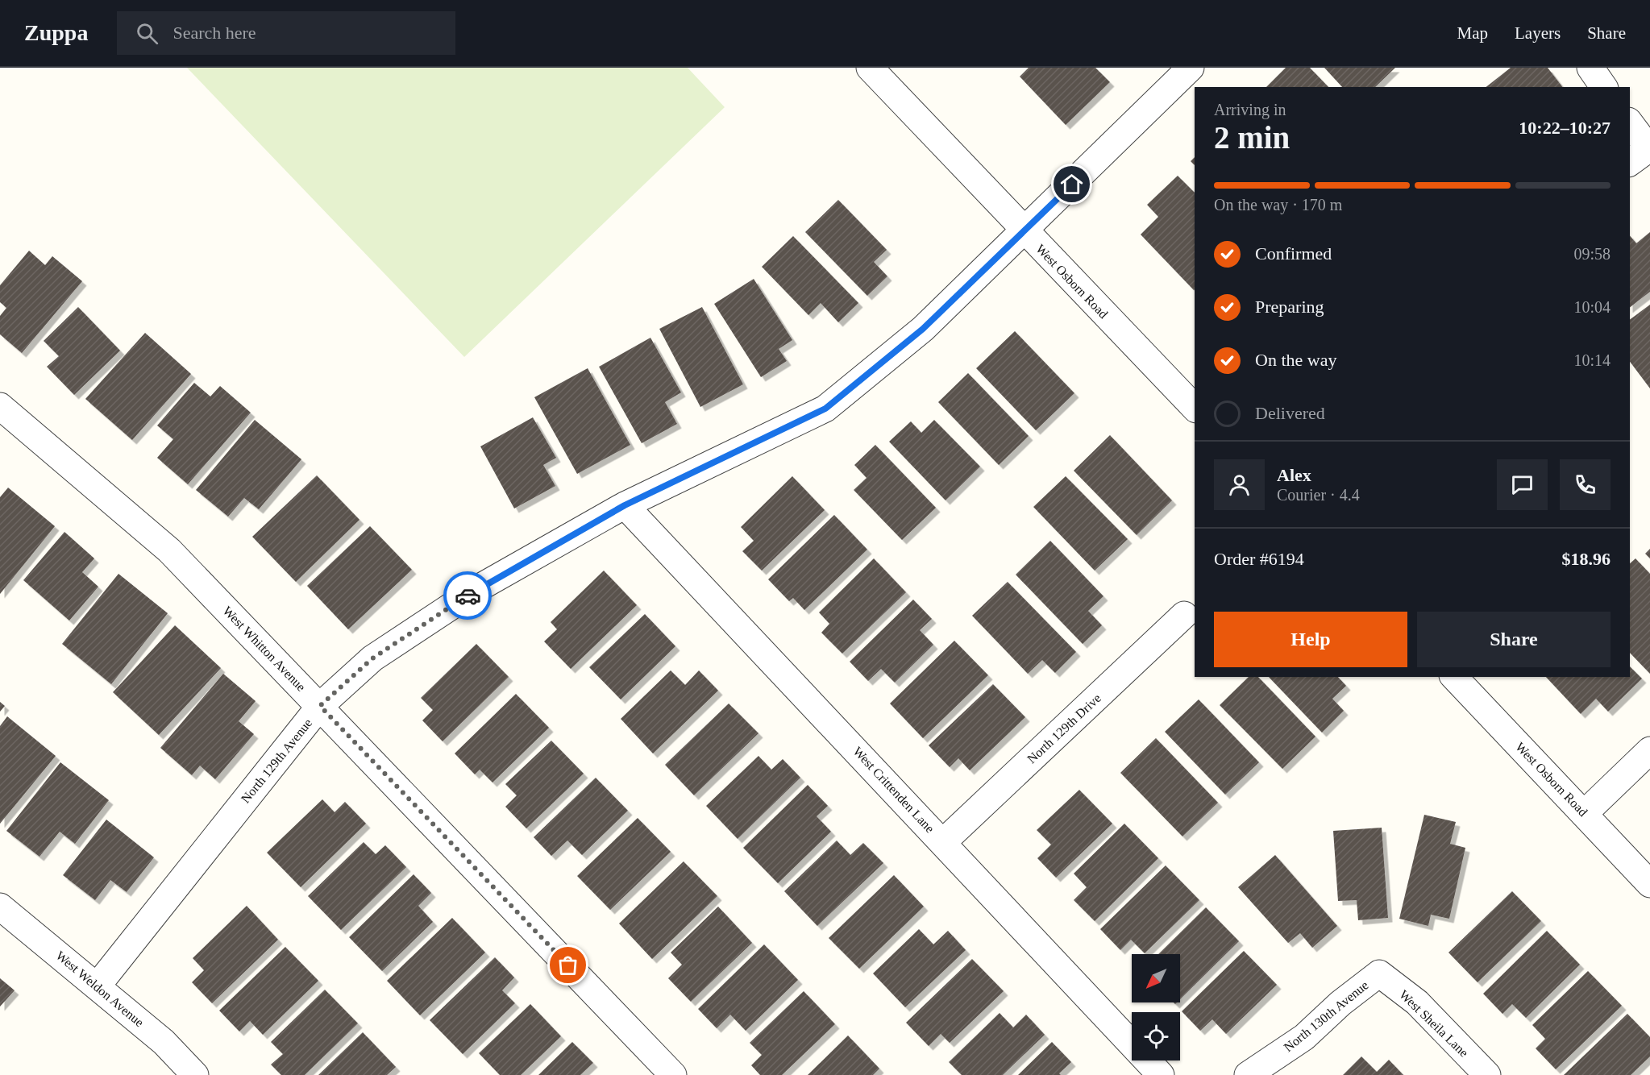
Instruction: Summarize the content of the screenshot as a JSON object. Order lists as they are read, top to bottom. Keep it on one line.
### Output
{"streets":{"street":["West Osborn Road","West Whitton Avenue","North 129th Drive","North 129th Avenue","West Crittenden Lane","West Weldon Avenue","North 130th Avenue","West Sheila Lane"]},"crossings":[["West Osborn Road","North 129th Avenue"],["West Whitton Avenue","North 129th Avenue"],["North 129th Drive","West Crittenden Lane"],["North 129th Avenue","West Crittenden Lane"],["North 129th Avenue","West Weldon Avenue"],["North 130th Avenue","West Sheila Lane"]],"north":"bottom left","page":{"header":"Zuppa","search":"Search here","nav":["Map","Layers","Share"],"heading":["2 min","Arriving in","10:22–10:27"],"panel":["Alex","Courier · 4.4","Order #6194","$18.96"],"bar":"On the way · 170 m","list":[["Confirmed","09:58"],["Preparing","10:04"],["On the way","10:14"],"Delivered"],"buttons":["Help","Share"]}}
